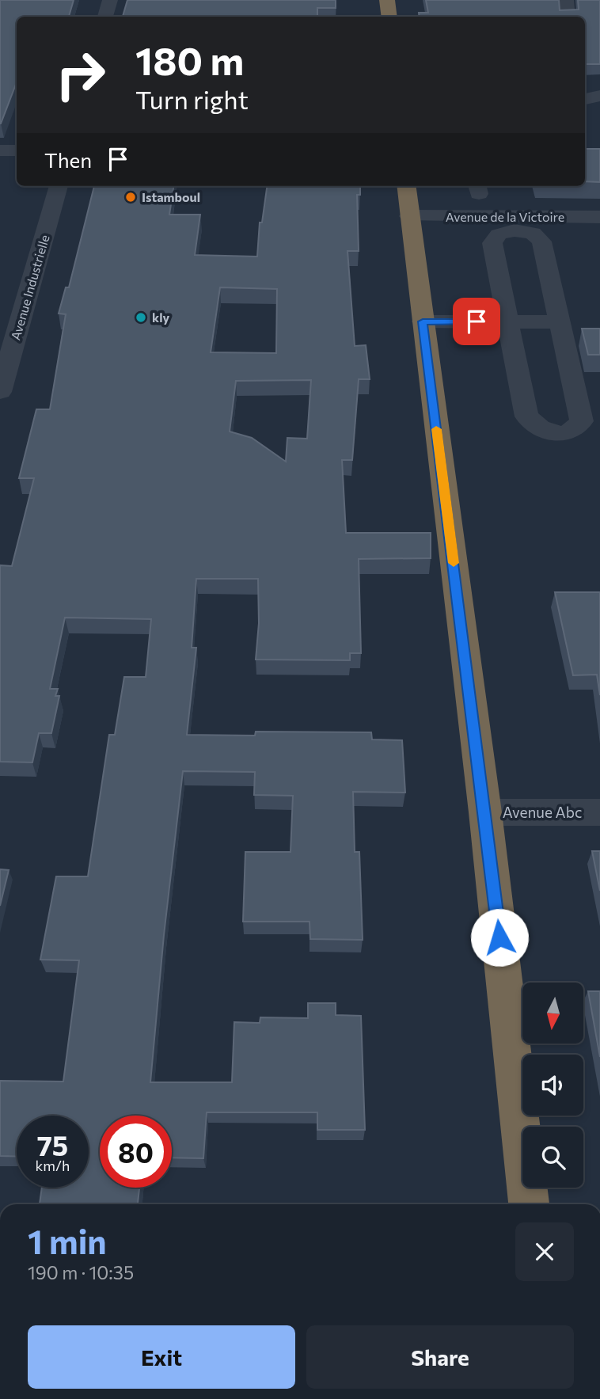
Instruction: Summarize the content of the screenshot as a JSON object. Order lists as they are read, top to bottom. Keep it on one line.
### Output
{"streets":{"street":["Avenue de la Victoire","Avenue Industrielle","Avenue Abc"]},"places":["Istamboul","kly"],"north":"bottom","page":{"turn":["180 m","Turn right"],"then":"Then","speed":"75 km/h","limit":"80","heading":["1 min","190 m · 10:35"],"buttons":["Exit","Share"]}}
